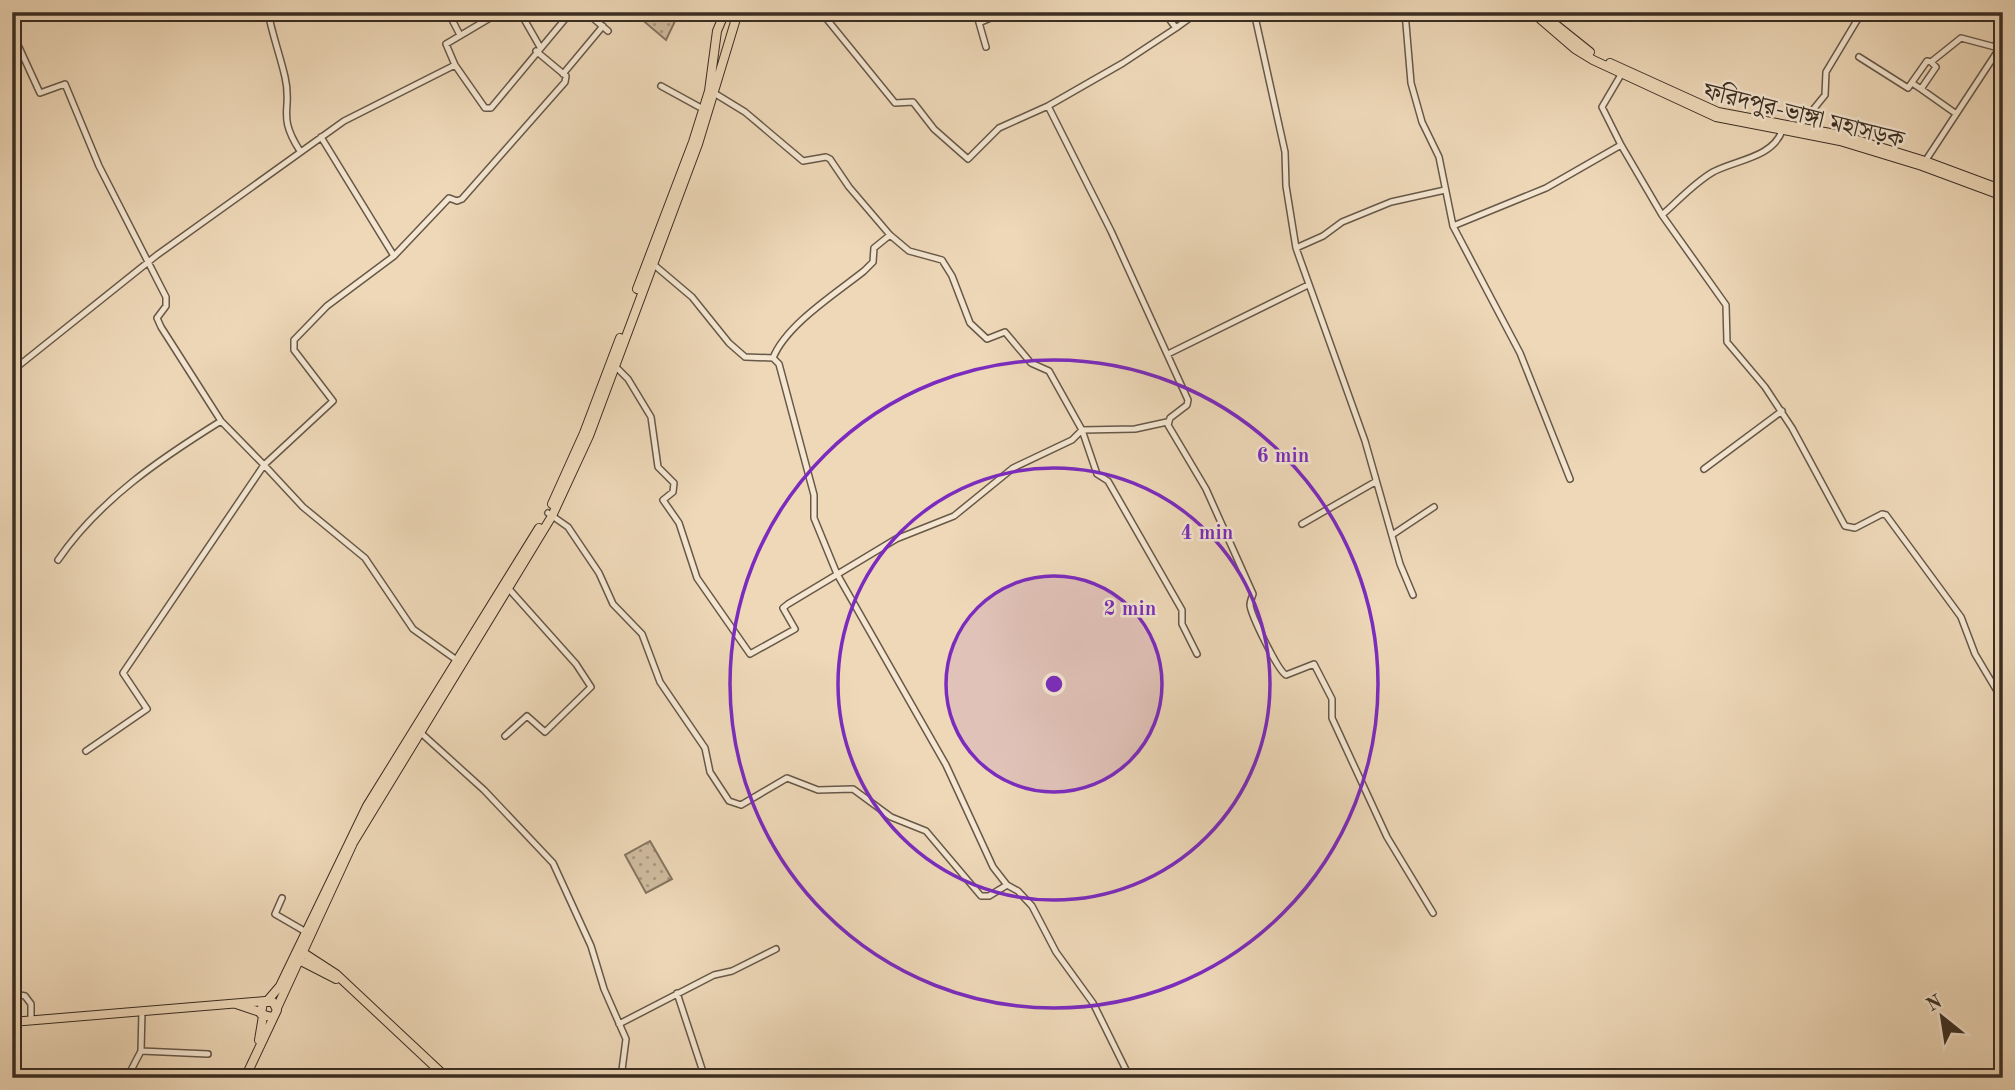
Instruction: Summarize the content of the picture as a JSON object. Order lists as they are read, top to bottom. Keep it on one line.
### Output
{"streets":{"highway":["ফরিদপুর-ভাঙ্গা মহাসড়ক"]},"north":"top left","rings":["6 min","4 min","2 min"]}
